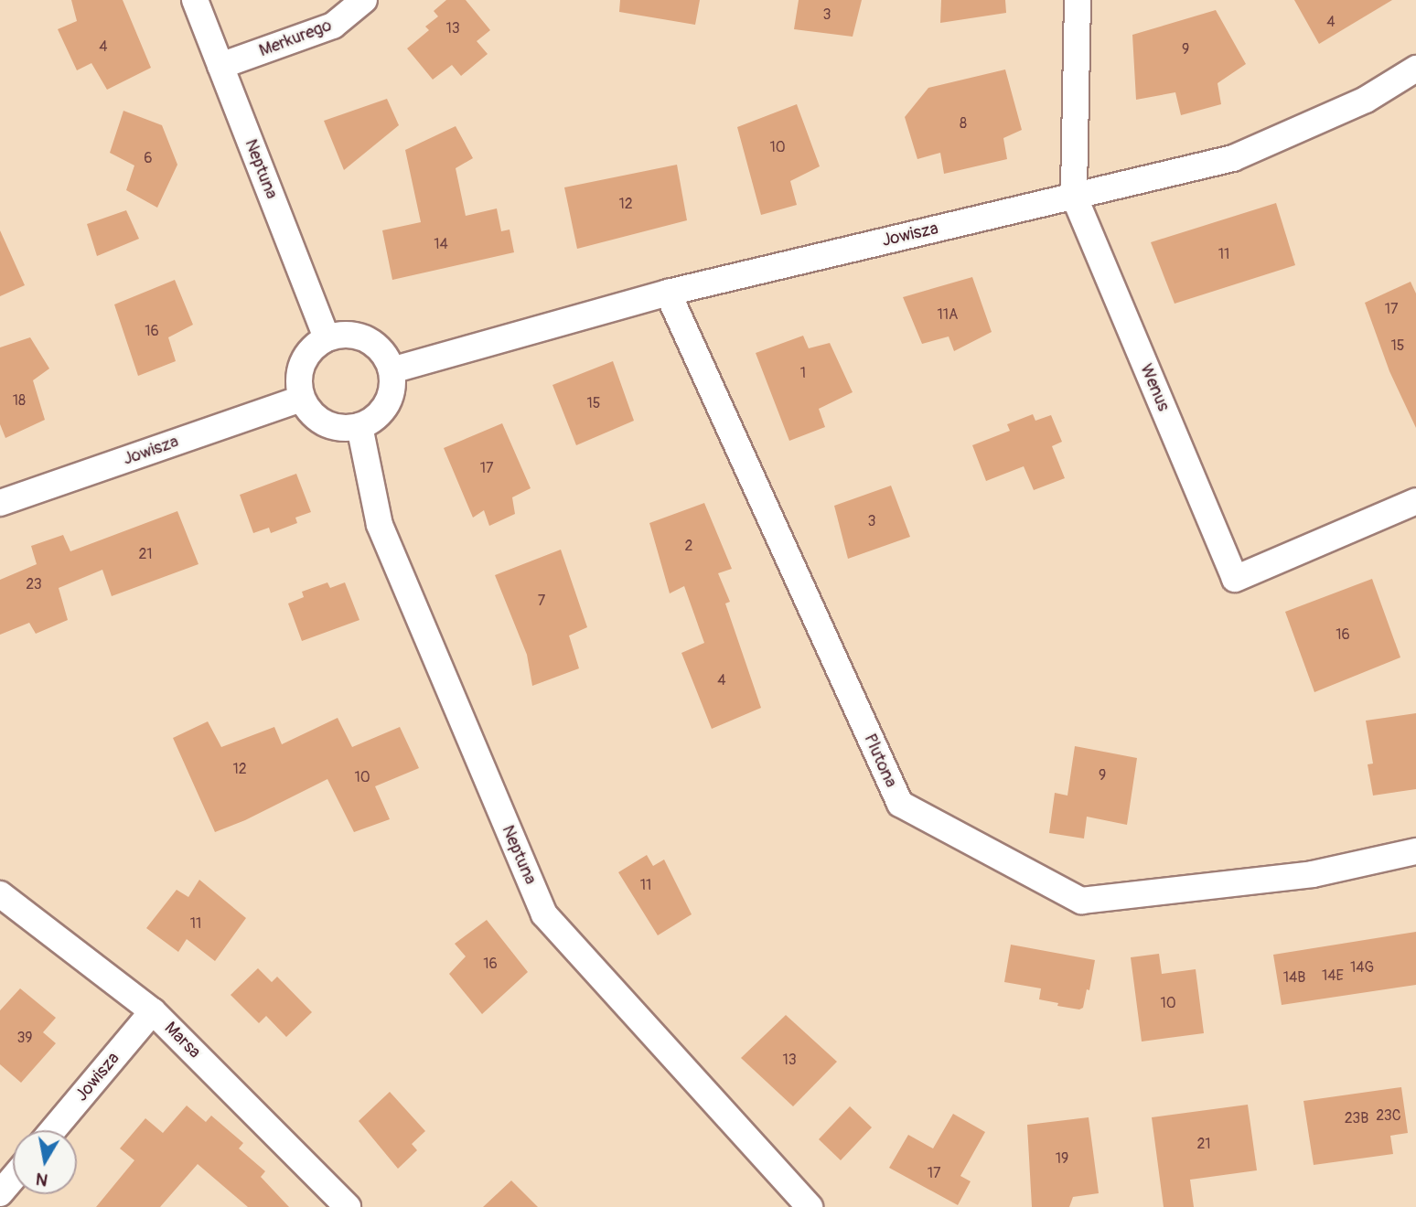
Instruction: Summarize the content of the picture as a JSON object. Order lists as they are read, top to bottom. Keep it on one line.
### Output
{"streets":{"street":["Merkurego","Neptuna","Jowisza","Wenus","Plutona","Marsa"]},"crossings":[["Merkurego","Neptuna"],["Neptuna","Jowisza"],["Jowisza","Wenus"],["Jowisza","Plutona"],["Jowisza","Marsa"]],"house_numbers":["3","4","13","4","9","8","10","6","12","14","11","17","11A","16","15","1","18","15","17","3","2","21","23","7","16","4","12","9","10","11","11","16","14G","14E","14B","10","39","13","23C","23B","21","19","17"],"north":"bottom"}
